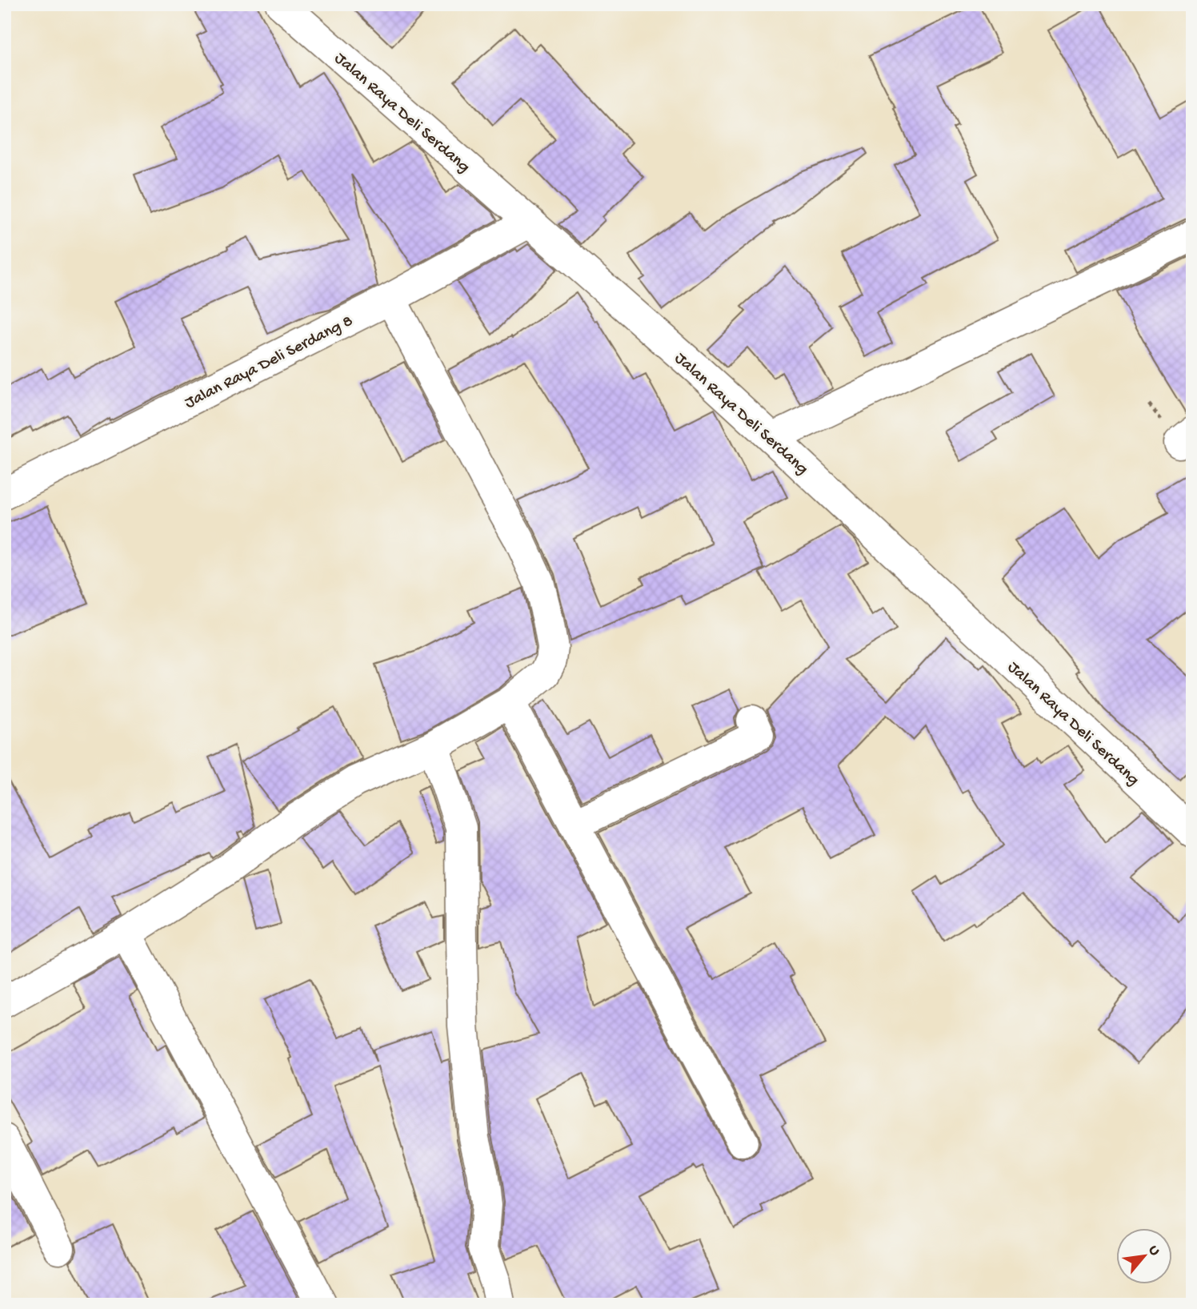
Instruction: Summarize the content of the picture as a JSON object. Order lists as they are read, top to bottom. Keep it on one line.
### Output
{"streets":{"street":["Jalan Raya Deli Serdang","Jalan Raya Deli Serdang 8"]},"crossings":[["Jalan Raya Deli Serdang","Jalan Raya Deli Serdang 8"]],"north":"top right"}
